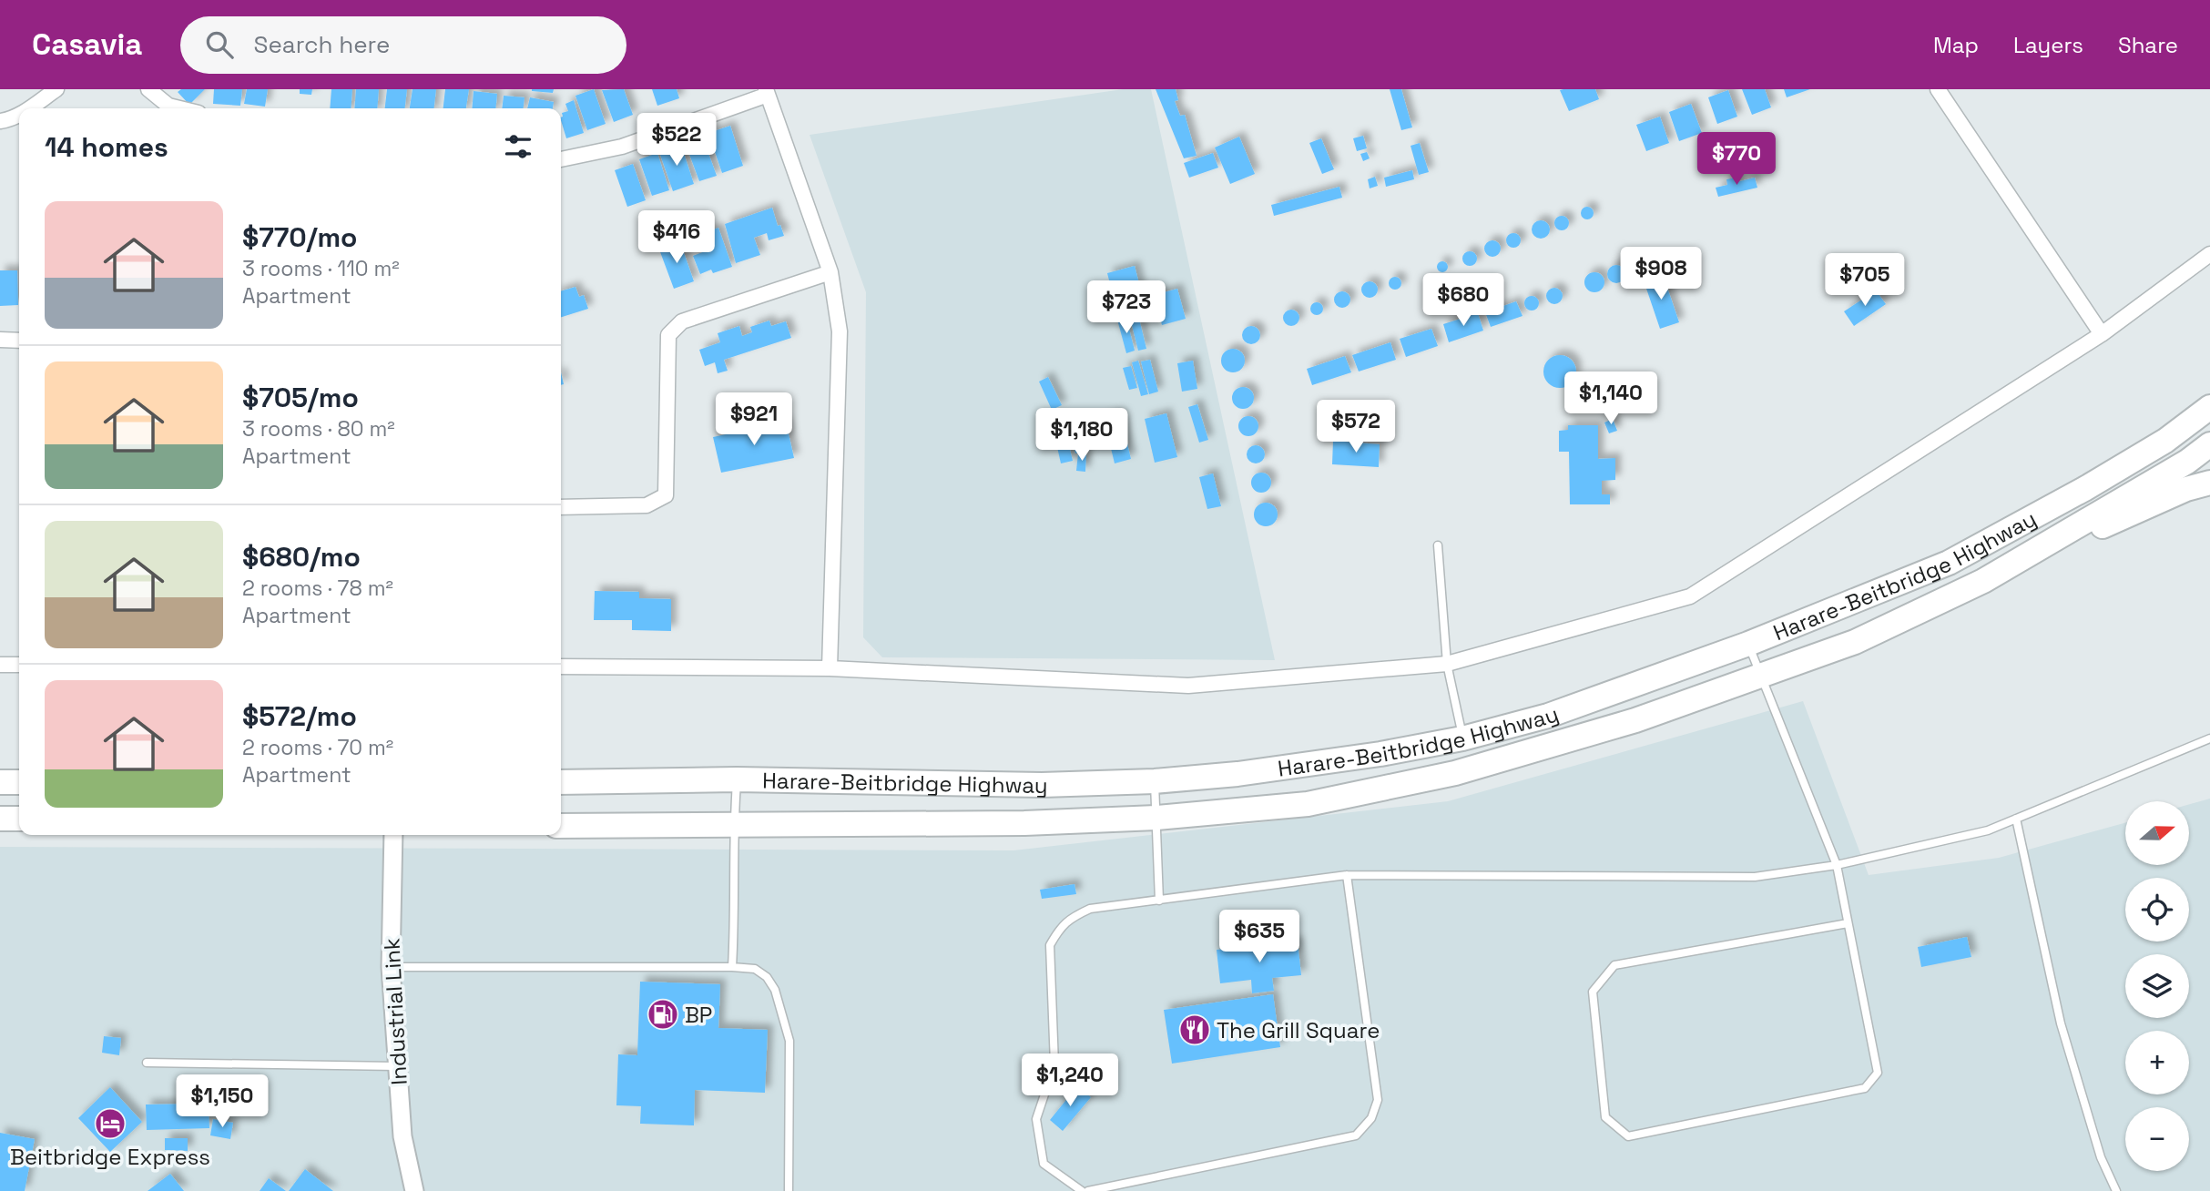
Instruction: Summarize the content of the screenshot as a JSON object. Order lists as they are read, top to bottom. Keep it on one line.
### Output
{"streets":{"highway":["Harare-Beitbridge Highway"],"street":["Industrial Link"]},"places":{"fuel station":["BP"],"restaurant":["The Grill Square"],"hotel":["Beitbridge Express"]},"north":"right","page":{"header":"Casavia","search":"Search here","nav":["Map","Layers","Share"],"heading":"14 homes","price":["$522","$770","$416","$908","$705","$680","$723","$1,140","$921","$572","$1,180","$635","$1,240","$1,150"],"list":[{"name":"$770/mo","note":"3 rooms · 110 m² · Apartment"},{"name":"$705/mo","note":"3 rooms · 80 m² · Apartment"},{"name":"$680/mo","note":"2 rooms · 78 m² · Apartment"},{"name":"$572/mo","note":"2 rooms · 70 m² · Apartment"}],"map_buttons":["+","−"]}}
